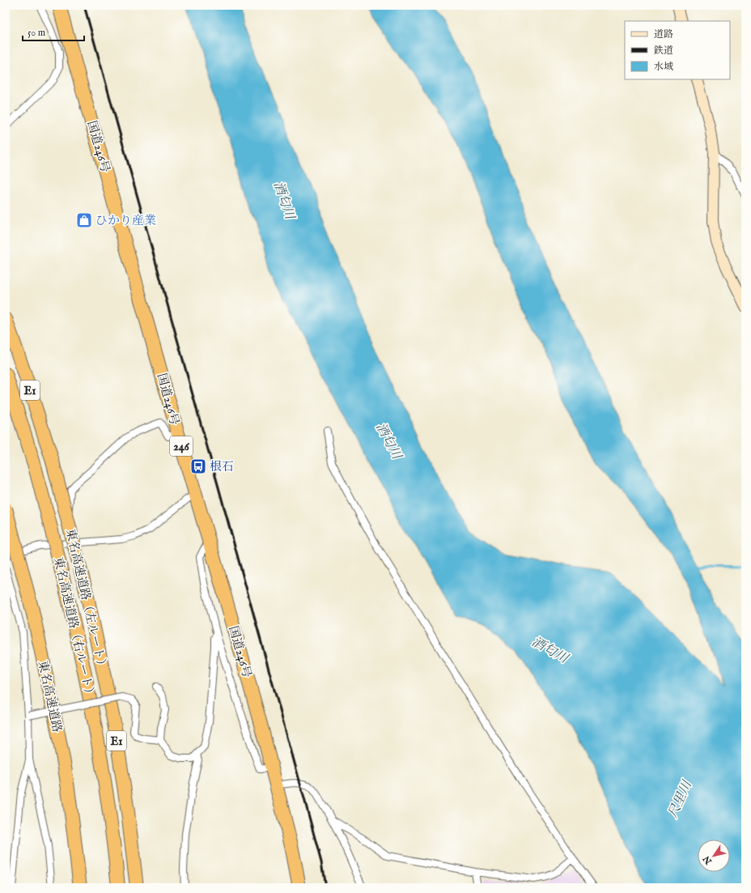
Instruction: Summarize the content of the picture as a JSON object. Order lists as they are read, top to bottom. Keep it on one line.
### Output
{"streets":{"highway":["国道246号","E1","246","東名高速道路（左ルート）","東名高速道路（右ルート）","東名高速道路"]},"water":["酒匂川","尺里川"],"places":{"shop":["ひかり産業"],"bus stop":["根石"]},"legend":["道路","鉄道","水域"],"scale_bar":"50 m","north":"bottom left"}
